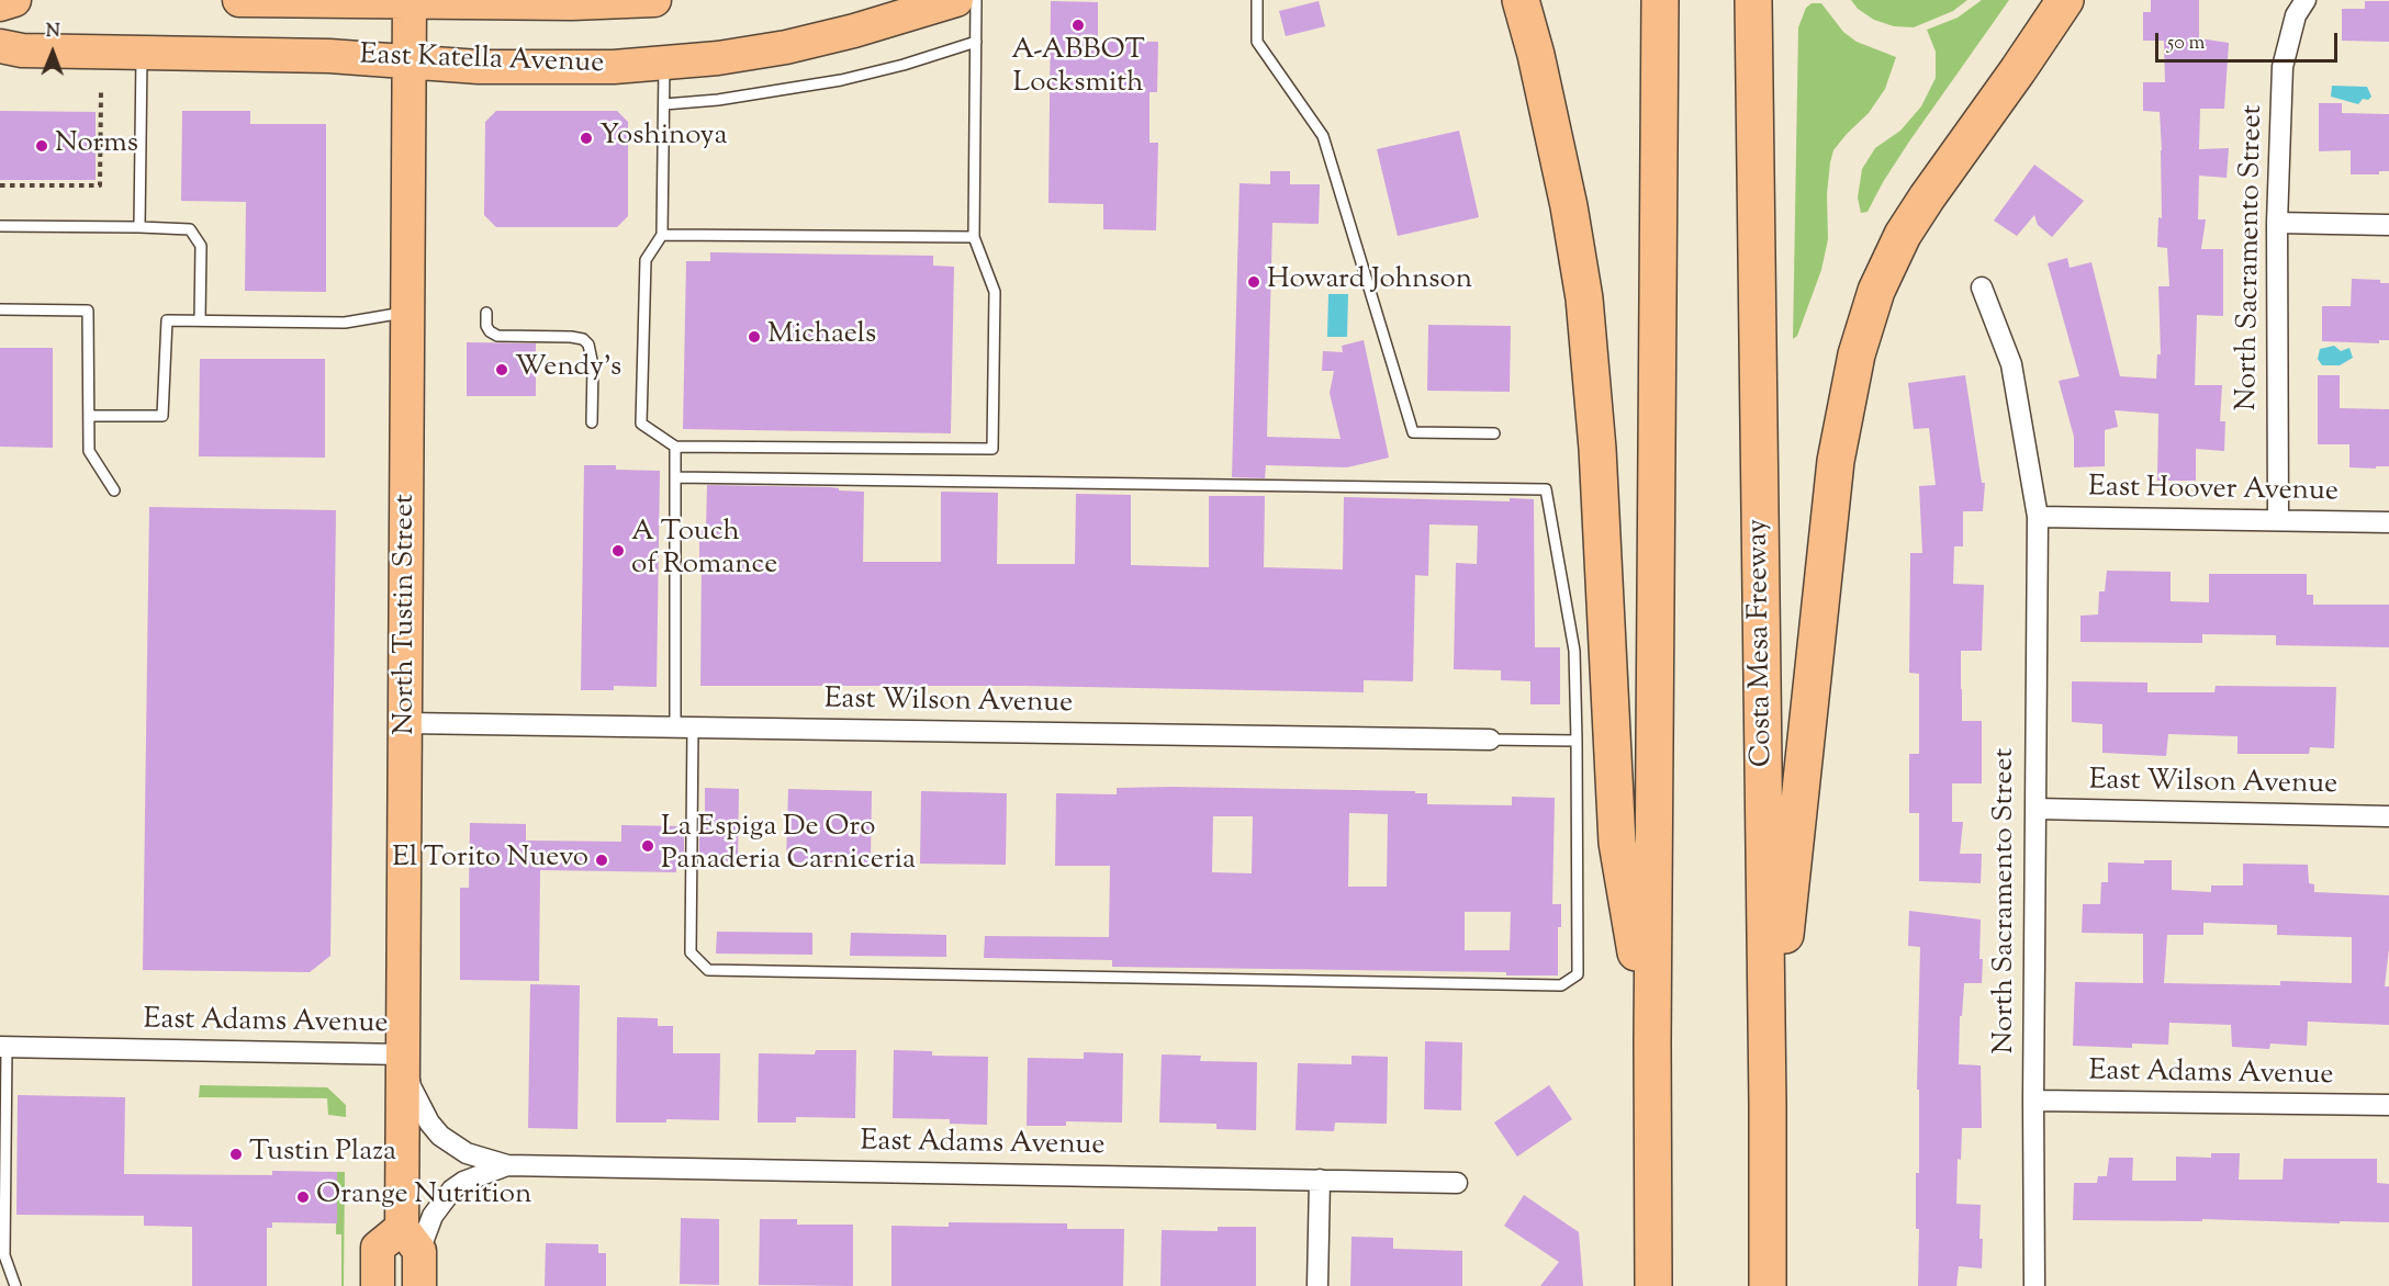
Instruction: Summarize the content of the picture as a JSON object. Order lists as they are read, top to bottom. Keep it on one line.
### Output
{"streets":{"highway":["Costa Mesa Freeway"],"main road":["East Katella Avenue","North Tustin Street"],"street":["North Sacramento Street","East Hoover Avenue","East Wilson Avenue","East Adams Avenue"]},"crossings":[["East Katella Avenue","North Tustin Street"],["North Sacramento Street","East Hoover Avenue"],["North Sacramento Street","East Wilson Avenue"],["North Sacramento Street","East Adams Avenue"],["North Tustin Street","East Wilson Avenue"],["North Tustin Street","East Adams Avenue"]],"places":["A-ABBOT Locksmith","Yoshinoya","Norms","Howard Johnson","Michaels","Wendy's","A Touch of Romance","La Espiga De Oro Panaderia Carniceria","El Torito Nuevo","Tustin Plaza","Orange Nutrition"],"scale_bar":"50 m","north":"top"}
